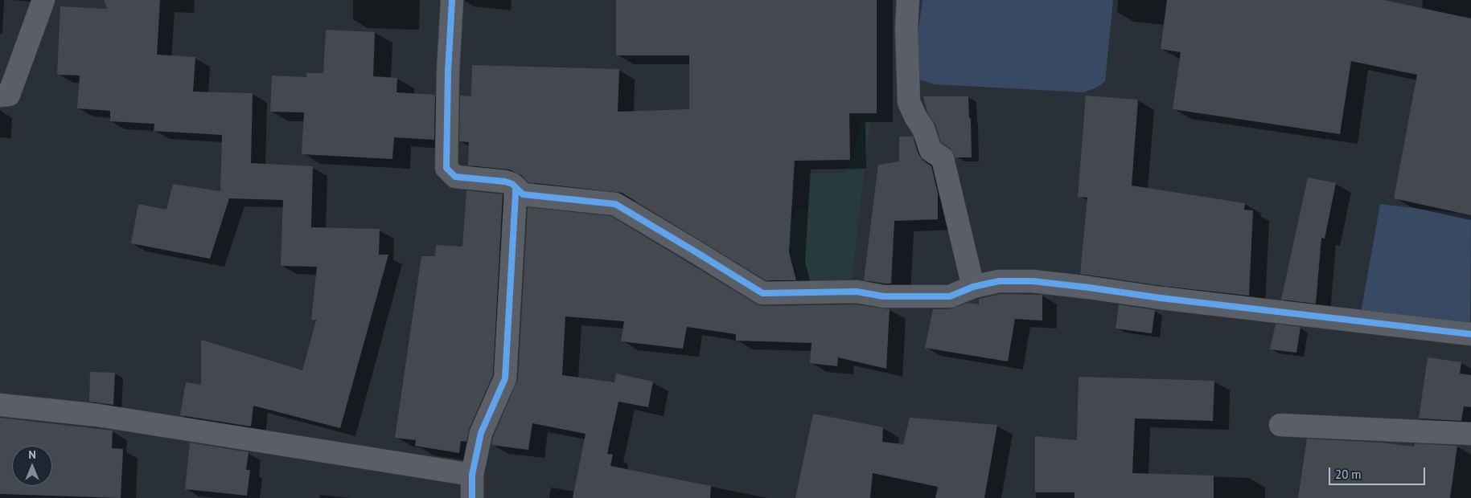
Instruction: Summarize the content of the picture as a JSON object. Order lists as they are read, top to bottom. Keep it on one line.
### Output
{"scale_bar":"20 m","north":"top"}
